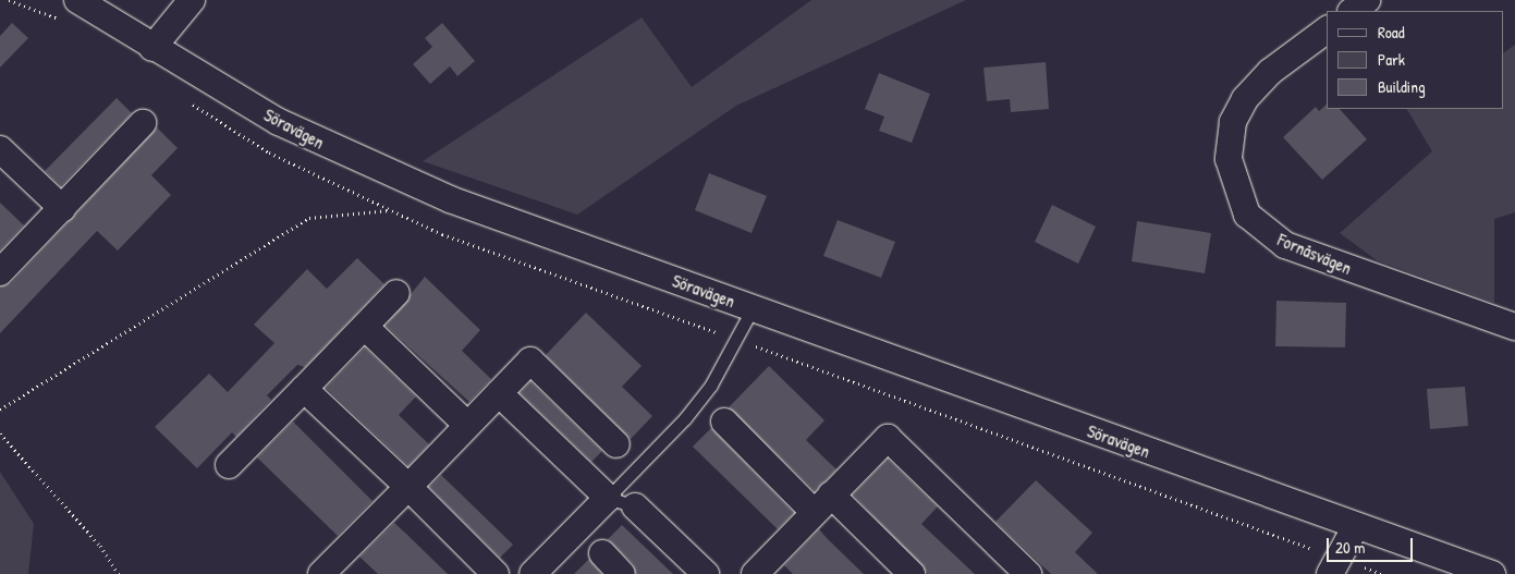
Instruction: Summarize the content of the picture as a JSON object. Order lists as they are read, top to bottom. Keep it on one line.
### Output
{"streets":{"street":["Söravägen","Fornåsvägen"]},"legend":["Road","Park","Building"],"scale_bar":"20 m"}
